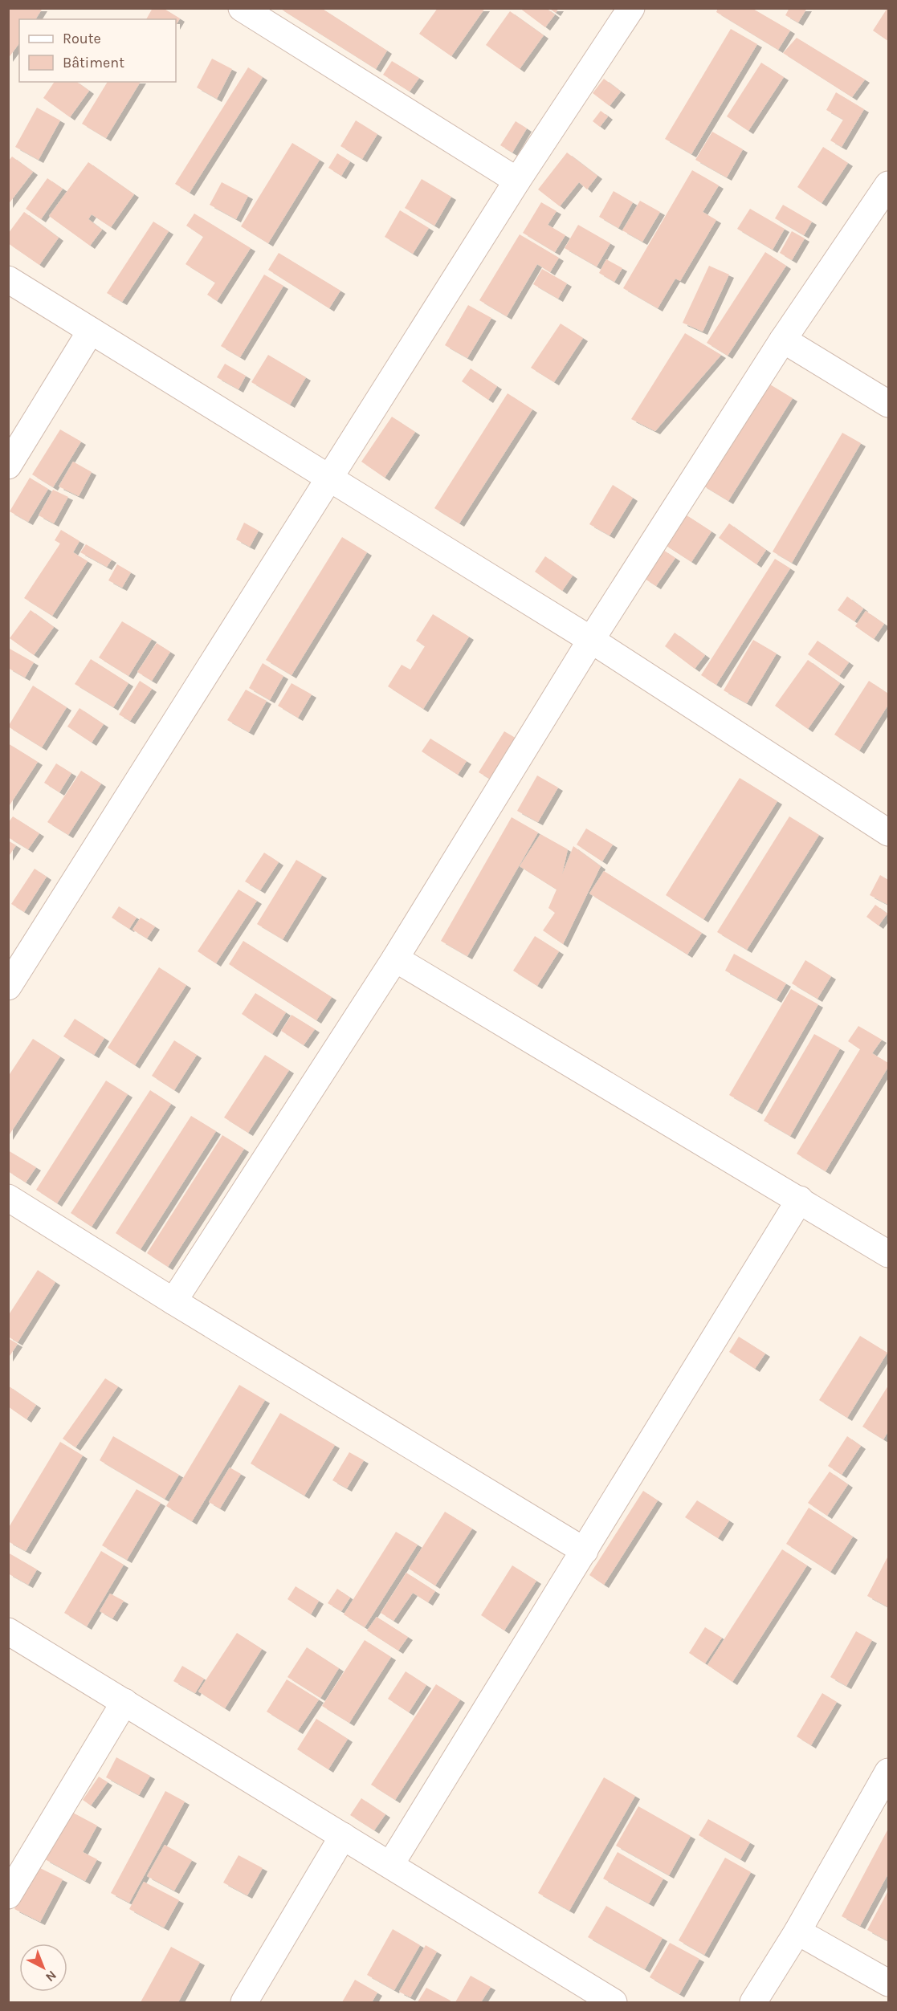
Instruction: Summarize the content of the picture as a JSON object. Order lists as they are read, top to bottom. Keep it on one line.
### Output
{"legend":["Route","Bâtiment"],"north":"bottom right"}
